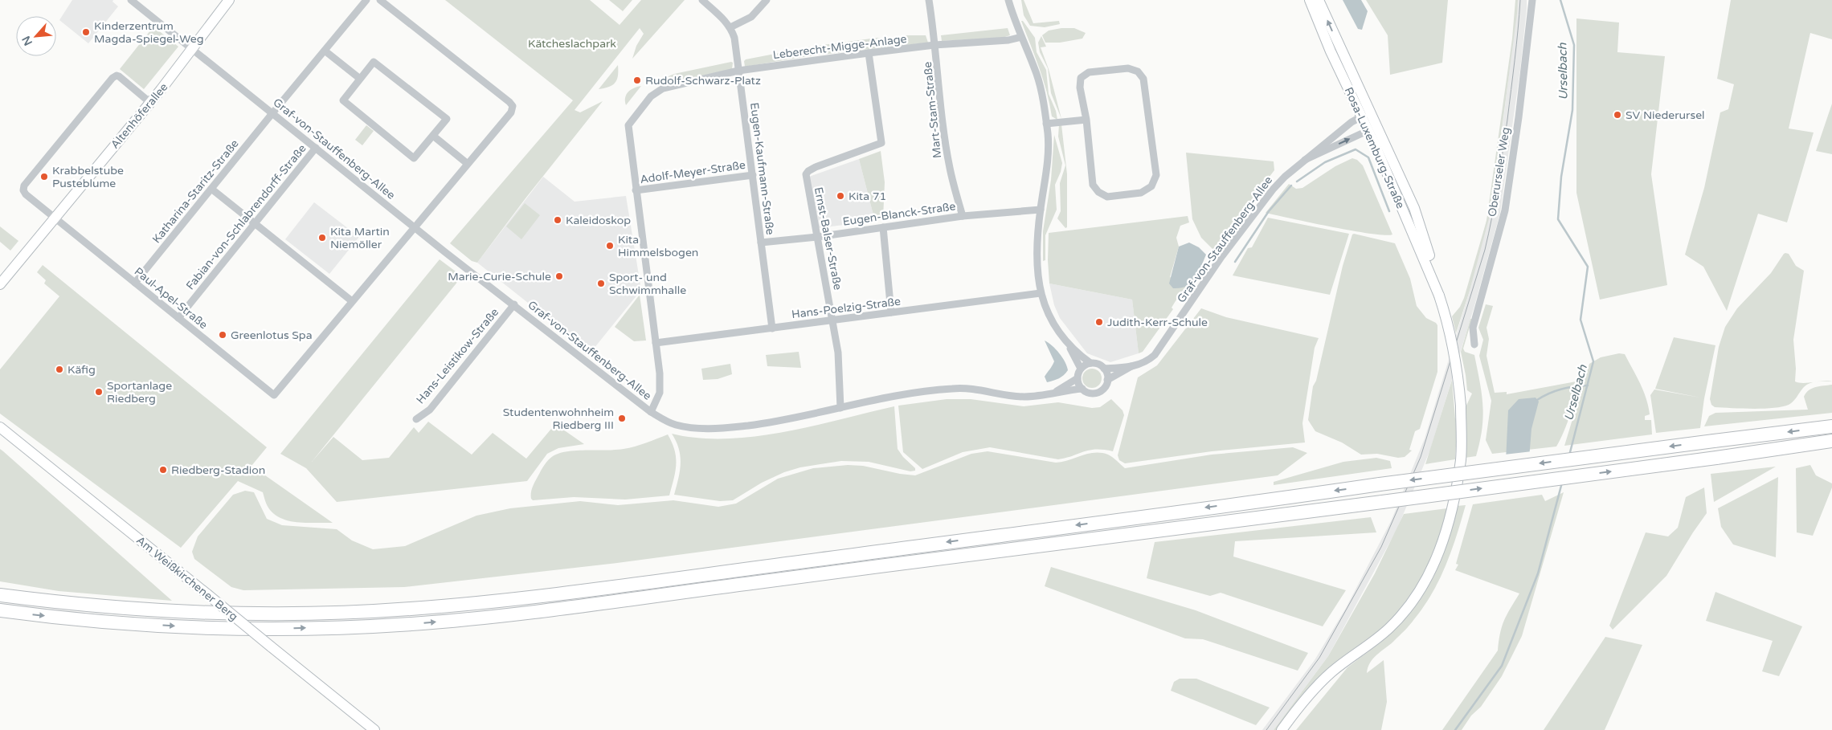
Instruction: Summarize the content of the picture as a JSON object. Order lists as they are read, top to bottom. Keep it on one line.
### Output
{"streets":{"main road":["Altenhöferallee","Rosa-Luxemburg-Straße","Am Weißkirchener Berg"],"street":["Leberecht-Migge-Anlage","Mart-Stam-Straße","Graf-von-Stauffenberg-Allee","Eugen-Kaufmann-Straße","Adolf-Meyer-Straße","Oberurseler Weg","Katharina-Staritz-Straße","Eugen-Blanck-Straße","Fabian-von-Schlabrendorff-Straße","Ernst-Balser-Straße","Paul-Apel-Straße","Hans-Poelzig-Straße","Hans-Leistikow-Straße"]},"crossings":[["Leberecht-Migge-Anlage","Mart-Stam-Straße"],["Leberecht-Migge-Anlage","Eugen-Kaufmann-Straße"],["Leberecht-Migge-Anlage","Adolf-Meyer-Straße"],["Leberecht-Migge-Anlage","Ernst-Balser-Straße"],["Mart-Stam-Straße","Eugen-Blanck-Straße"],["Altenhöferallee","Graf-von-Stauffenberg-Allee"],["Altenhöferallee","Paul-Apel-Straße"],["Rosa-Luxemburg-Straße","Graf-von-Stauffenberg-Allee"],["Graf-von-Stauffenberg-Allee","Katharina-Staritz-Straße"],["Graf-von-Stauffenberg-Allee","Fabian-von-Schlabrendorff-Straße"],["Graf-von-Stauffenberg-Allee","Ernst-Balser-Straße"],["Graf-von-Stauffenberg-Allee","Hans-Leistikow-Straße"],["Eugen-Kaufmann-Straße","Adolf-Meyer-Straße"],["Eugen-Kaufmann-Straße","Eugen-Blanck-Straße"],["Eugen-Kaufmann-Straße","Hans-Poelzig-Straße"],["Katharina-Staritz-Straße","Paul-Apel-Straße"],["Eugen-Blanck-Straße","Ernst-Balser-Straße"],["Fabian-von-Schlabrendorff-Straße","Paul-Apel-Straße"],["Ernst-Balser-Straße","Hans-Poelzig-Straße"]],"water":["Urselbach"],"parks":["Kätcheslachpark"],"places":["Kinderzentrum Magda-Spiegel-Weg","Rudolf-Schwarz-Platz","SV Niederursel","Krabbelstube Pusteblume","Kita 71","Kaleidoskop","Kita Martin Niemöller","Kita Himmelsbogen","Marie-Curie-Schule","Sport- und Schwimmhalle","Judith-Kerr-Schule","Greenlotus Spa","Käfig","Sportanlage Riedberg","Studentenwohnheim Riedberg III","Riedberg-Stadion"],"north":"bottom left"}
